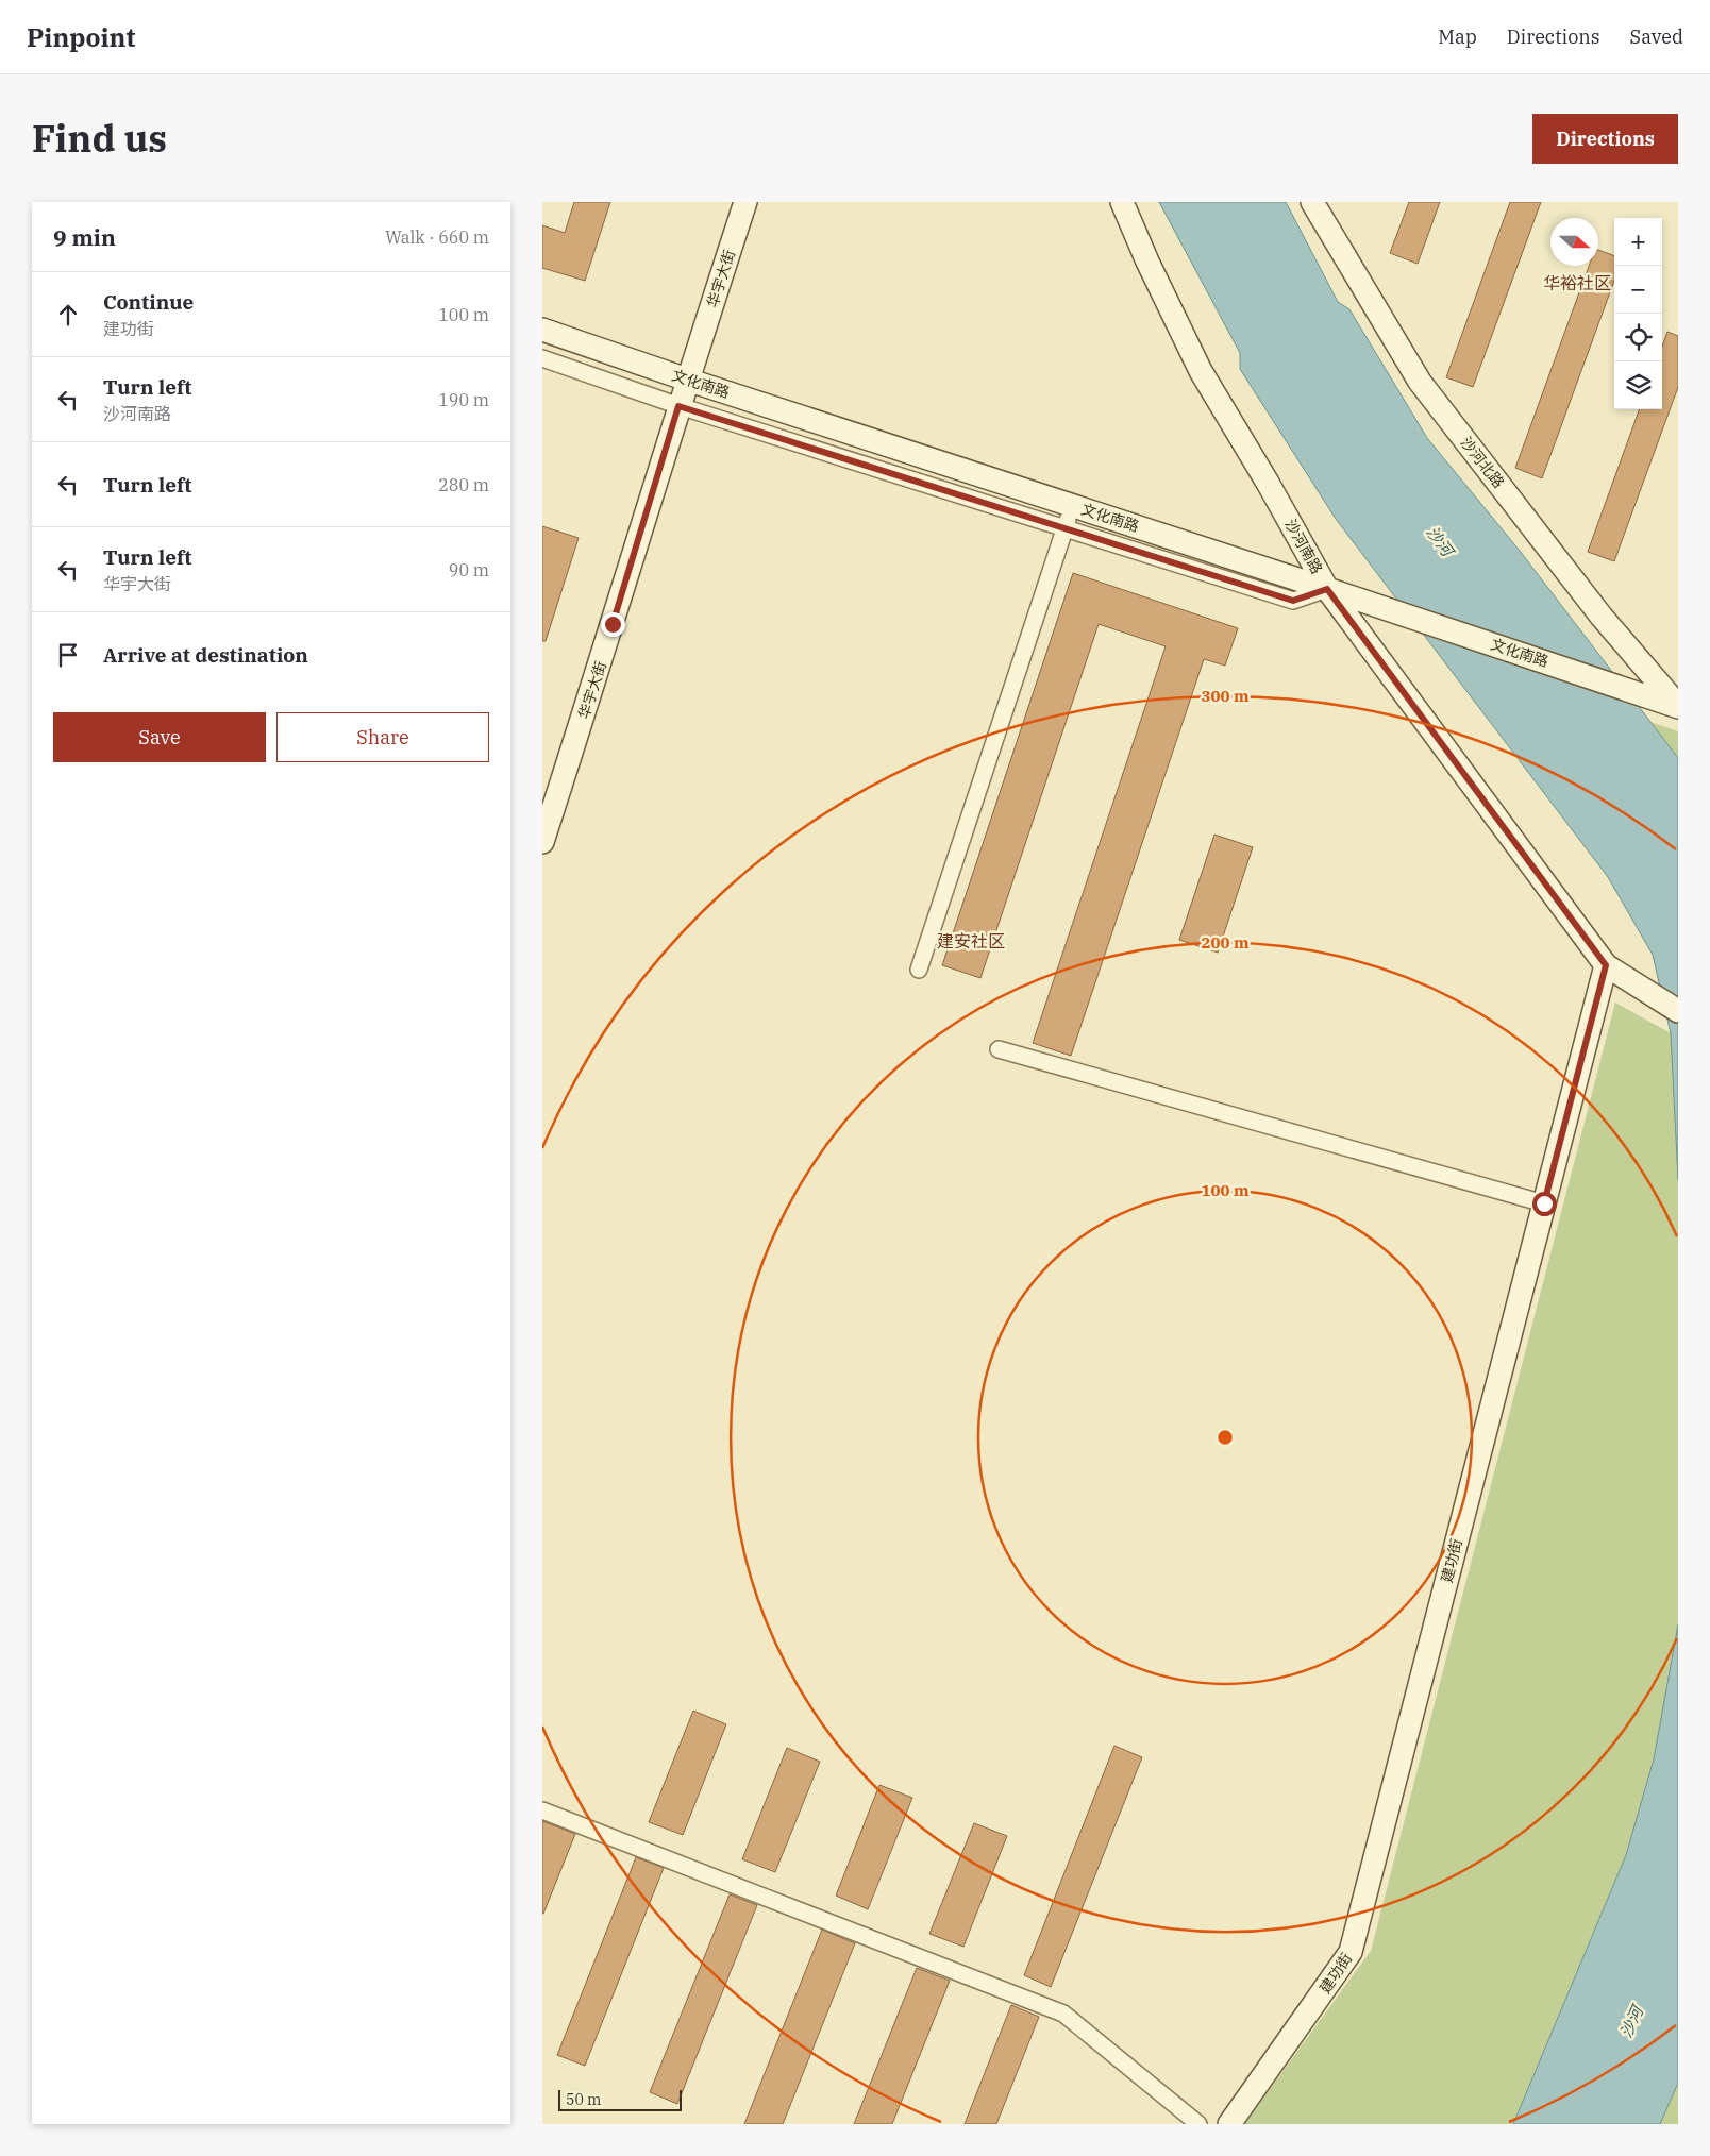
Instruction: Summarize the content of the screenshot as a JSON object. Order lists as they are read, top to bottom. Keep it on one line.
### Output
{"streets":{"street":["华宇大街","文化南路","沙河北路","沙河南路","建功街"]},"crossings":[["华宇大街","文化南路"],["文化南路","沙河北路"],["文化南路","沙河南路"],["沙河南路","建功街"]],"districts":["华裕社区","建安社区"],"water":["沙河"],"scale_bar":"50 m","north":"right","page":{"header":"Pinpoint","nav":["Map","Directions","Saved"],"title":"Find us","buttons":["Directions",["Save","Share"]],"heading":["9 min","Walk · 660 m"],"map_buttons":["+","−"],"list":[["Continue","建功街","100 m"],["Turn left","沙河南路","190 m"],["Turn left","280 m"],["Turn left","华宇大街","90 m"],"Arrive at destination"],"scale":"50 m"},"rings":["300 m","200 m","100 m"]}
